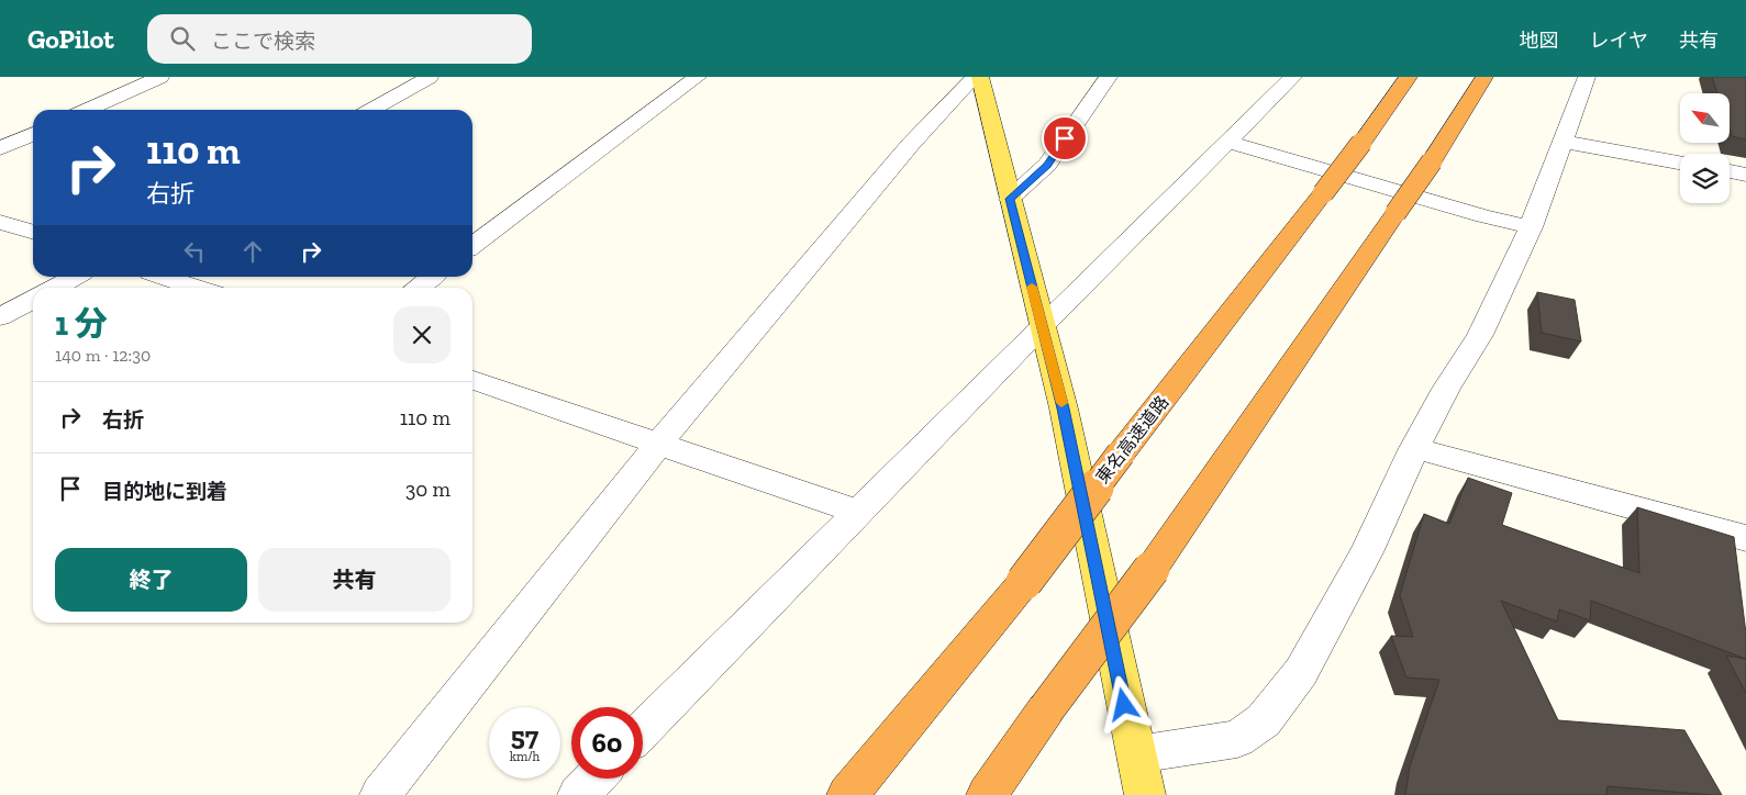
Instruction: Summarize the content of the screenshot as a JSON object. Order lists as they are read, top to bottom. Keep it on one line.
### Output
{"streets":{"highway":["東名高速道路"]},"north":"top left","page":{"header":"GoPilot","search":"ここで検索","nav":["地図","レイヤ","共有"],"turn":["110 m","右折"],"heading":["1 分","140 m · 12:30"],"list":[{"name":"右折","value":"110 m"},{"name":"目的地に到着","value":"30 m"}],"buttons":["終了","共有"],"speed":"57 km/h","limit":"60"}}
